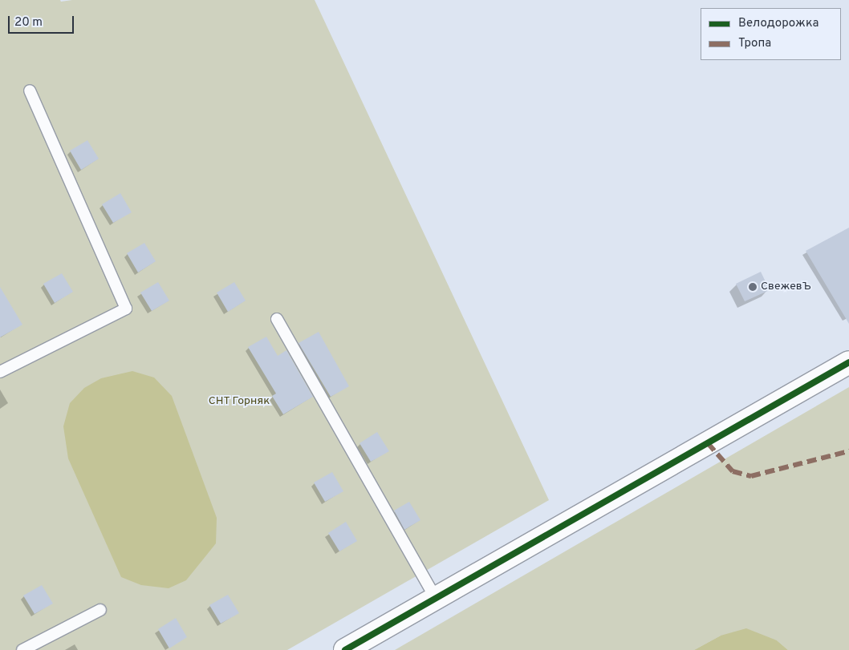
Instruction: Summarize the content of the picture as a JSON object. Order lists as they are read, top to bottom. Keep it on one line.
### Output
{"parks":["СНТ Горняк"],"places":["СвежевЪ"],"legend":["Велодорожка","Тропа"],"scale_bar":"20 m"}
